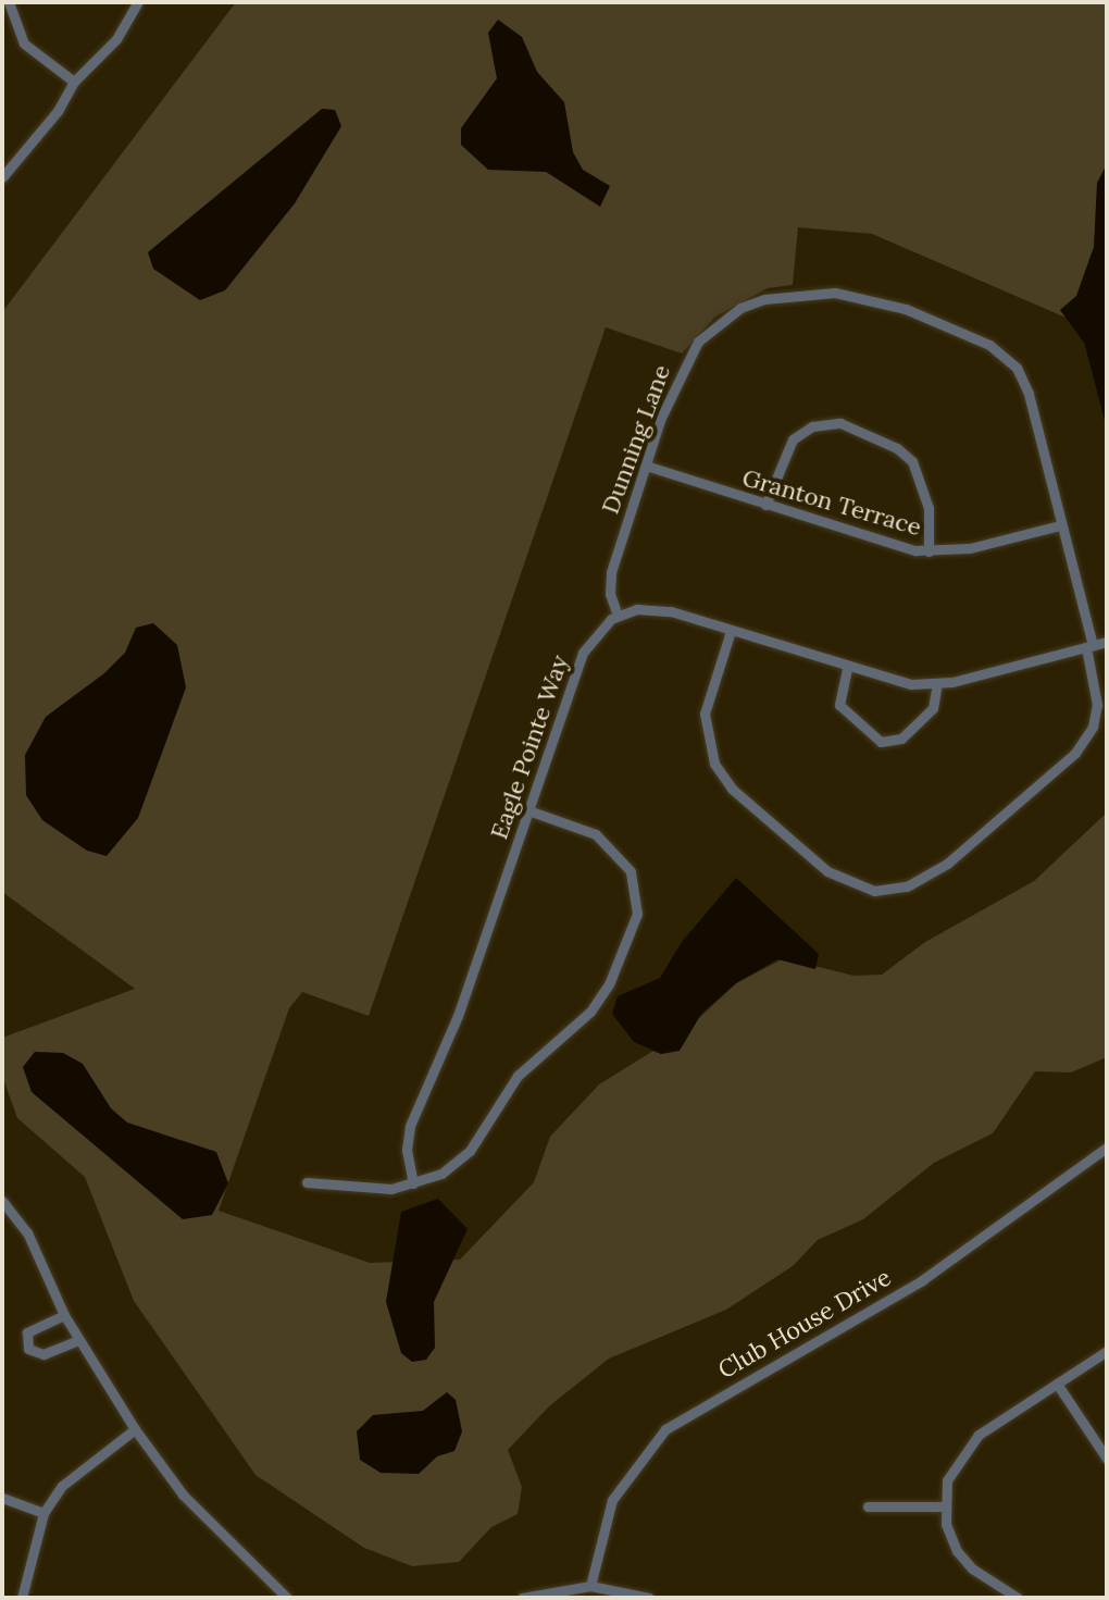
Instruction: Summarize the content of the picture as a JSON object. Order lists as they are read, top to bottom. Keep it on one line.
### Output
{"streets":{"street":["Dunning Lane","Granton Terrace","Eagle Pointe Way","Club House Drive"]},"crossings":[["Dunning Lane","Granton Terrace"],["Dunning Lane","Eagle Pointe Way"]]}
